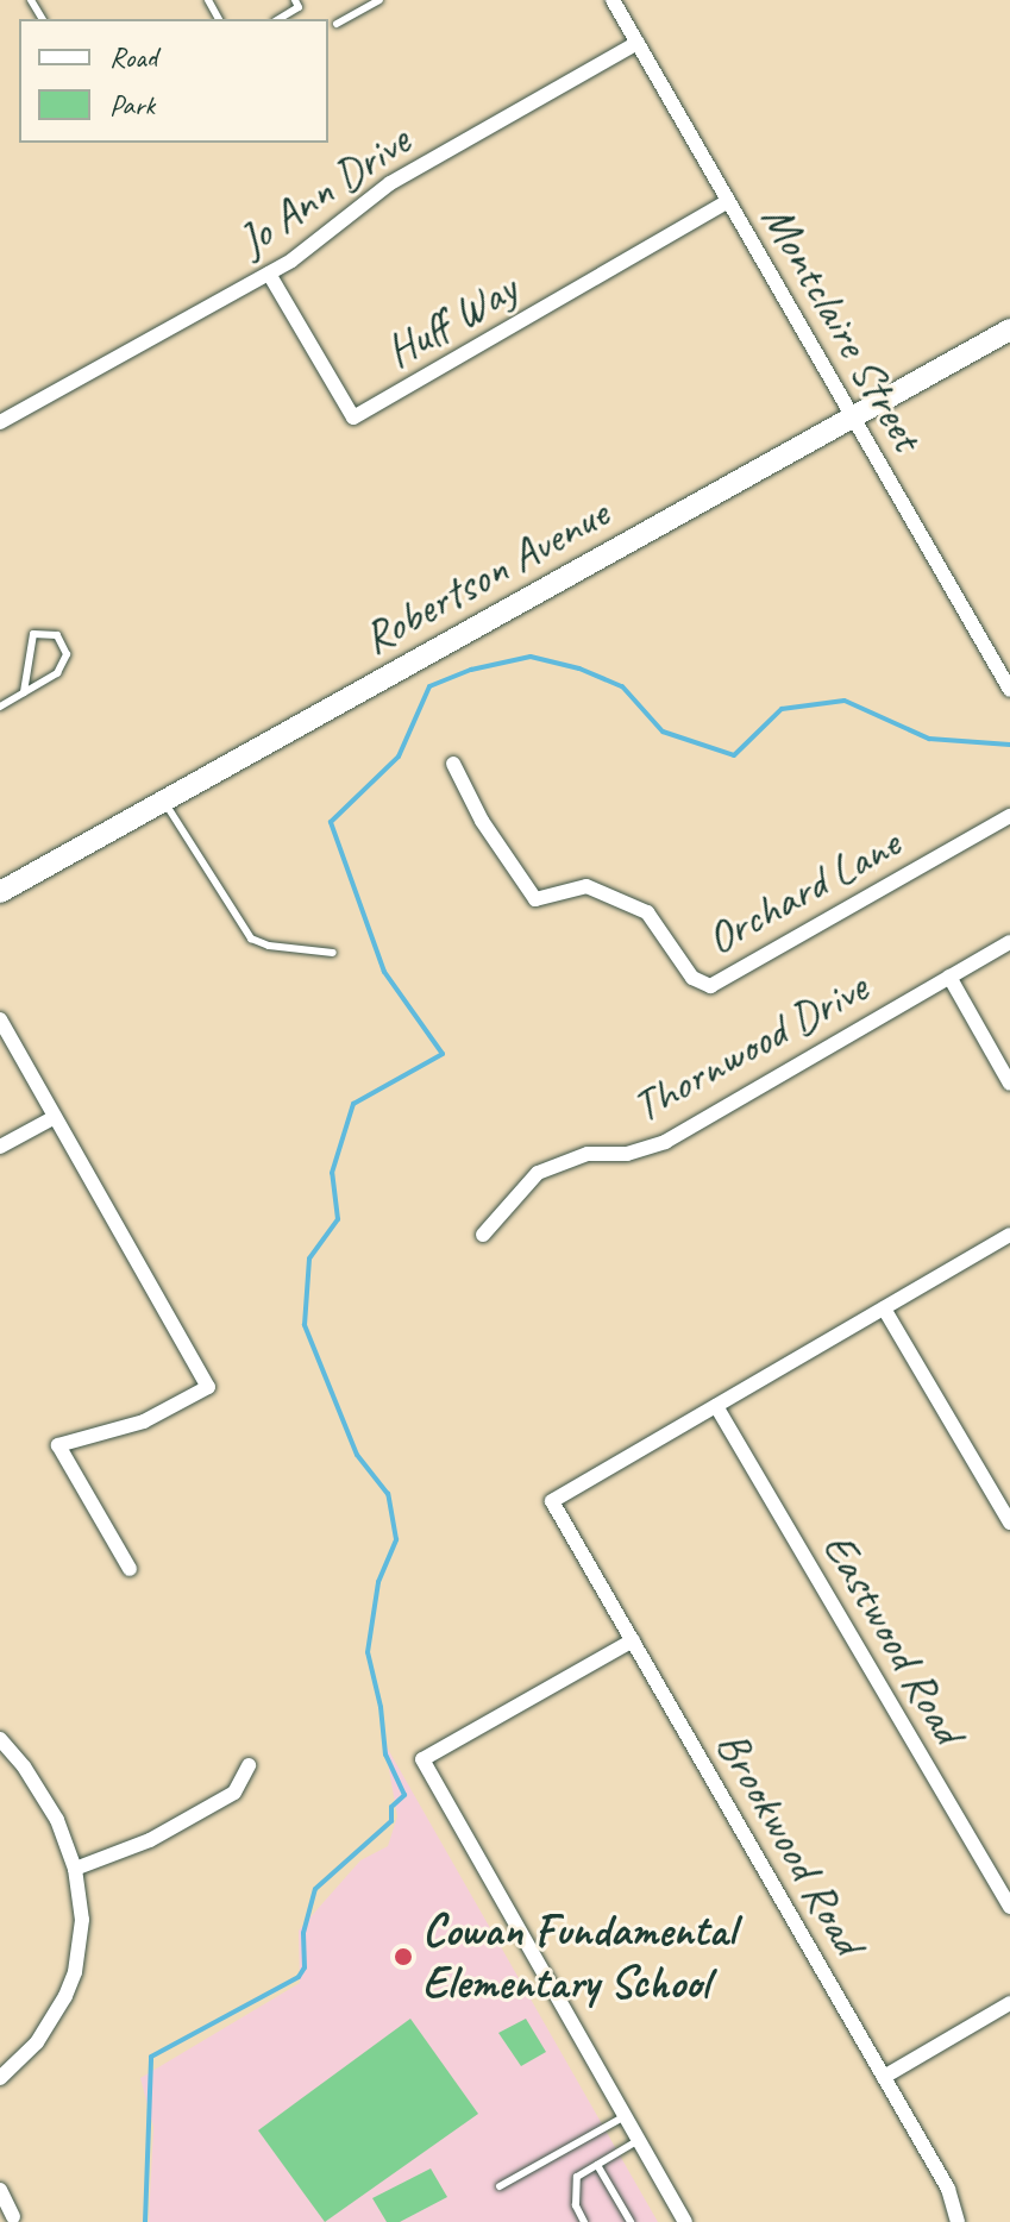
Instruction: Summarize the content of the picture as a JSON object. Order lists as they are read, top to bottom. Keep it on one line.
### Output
{"streets":{"street":["Jo Ann Drive","Huff Way","Montclaire Street","Robertson Avenue","Orchard Lane","Thornwood Drive","Eastwood Road","Brookwood Road"]},"crossings":[["Jo Ann Drive","Huff Way"],["Jo Ann Drive","Montclaire Street"],["Huff Way","Montclaire Street"],["Montclaire Street","Robertson Avenue"],["Eastwood Road","Brookwood Road"]],"places":["Cowan Fundamental Elementary School"],"legend":["Road","Park"]}
